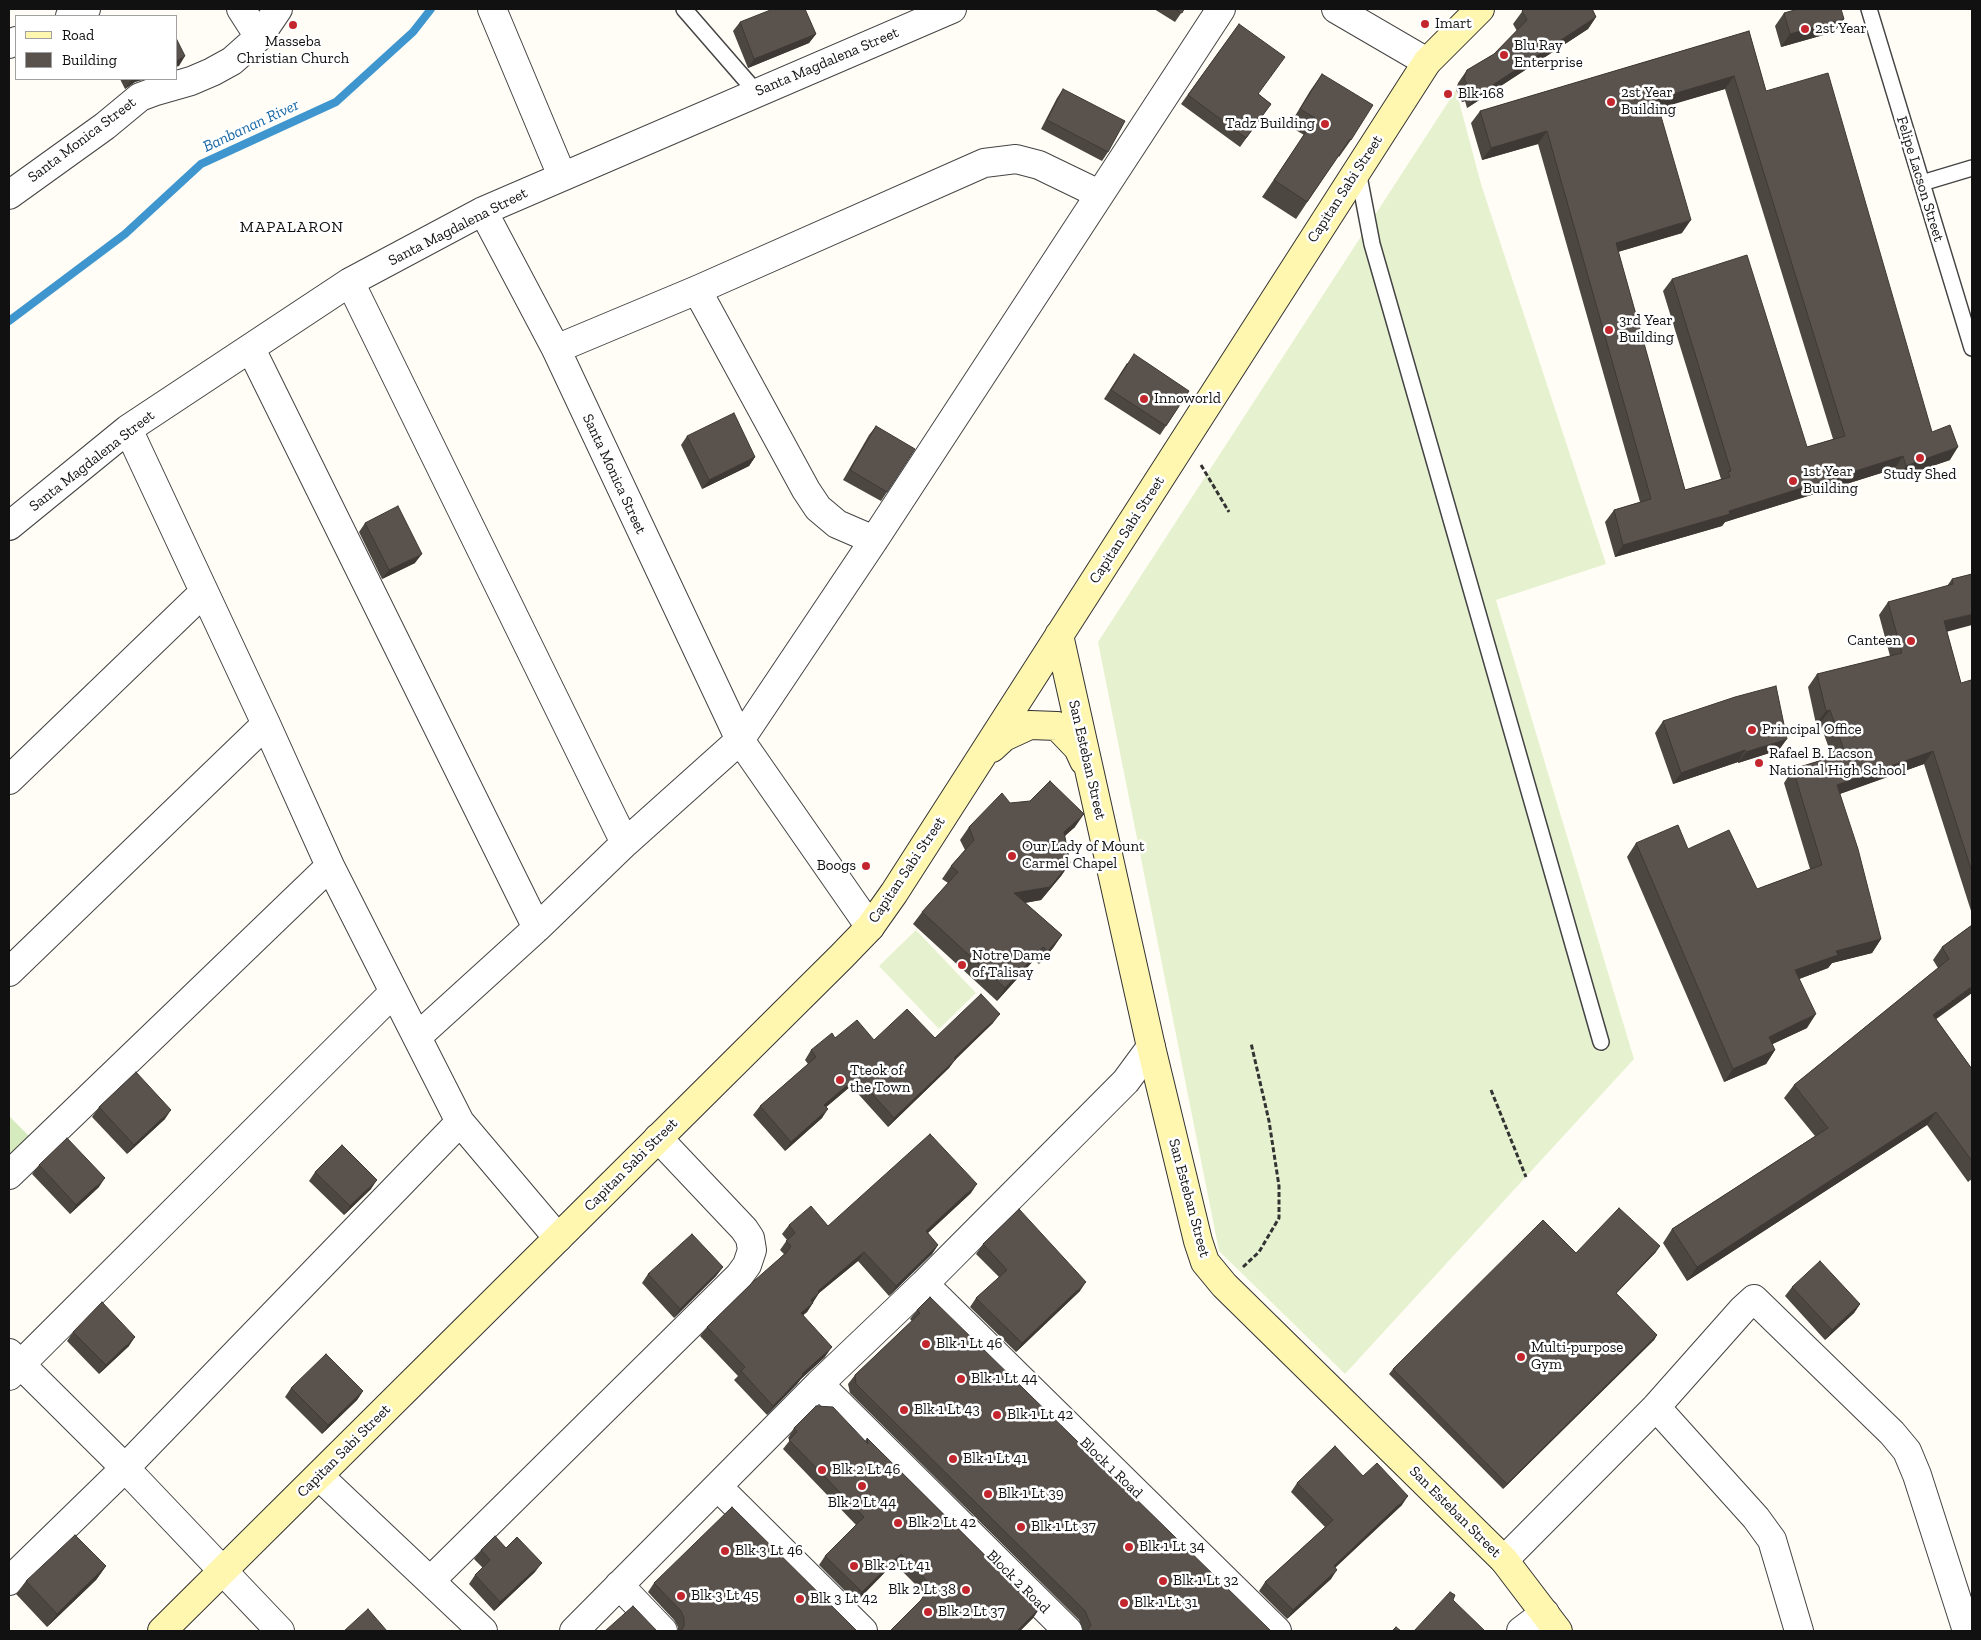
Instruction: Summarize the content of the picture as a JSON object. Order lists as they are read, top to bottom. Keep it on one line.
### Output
{"streets":{"street":["Santa Magdalena Street","Santa Monica Street","Capitan Sabi Street","San Esteban Street","Block 1 Road","Block 2 Road"],"lane":["Felipe Lacson Street"]},"crossings":[["Santa Magdalena Street","Santa Monica Street"],["Santa Monica Street","Capitan Sabi Street"],["Capitan Sabi Street","San Esteban Street"]],"districts":["MAPALARON"],"water":["Banbanan River"],"places":["Imart","Masseba Christian Church","2st Year","Blu Ray Enterprise","Blk 168","2st Year Building","Tadz Building","3rd Year Building","Innoworld","Study Shed","1st Year Building","Canteen","Principal Office","Rafael B. Lacson National High School","Our Lady of Mount Carmel Chapel","Boogs","Notre Dame of Talisay","Tteok of the Town","Blk 1 Lt 46","Multi-purpose Gym","Blk 1 Lt 44","Blk 1 Lt 43","Blk 1 Lt 42","Blk 1 Lt 41","Blk 2 Lt 46","Blk 2 Lt 44","Blk 1 Lt 39","Blk 2 Lt 42","Blk 1 Lt 37","Blk 1 Lt 34","Blk 3 Lt 46","Blk 2 Lt 41","Blk 1 Lt 32","Blk 2 Lt 38","Blk 3 Lt 45","Blk 3 Lt 42","Blk 1 Lt 31","Blk 2 Lt 37"],"legend":["Road","Building"]}
